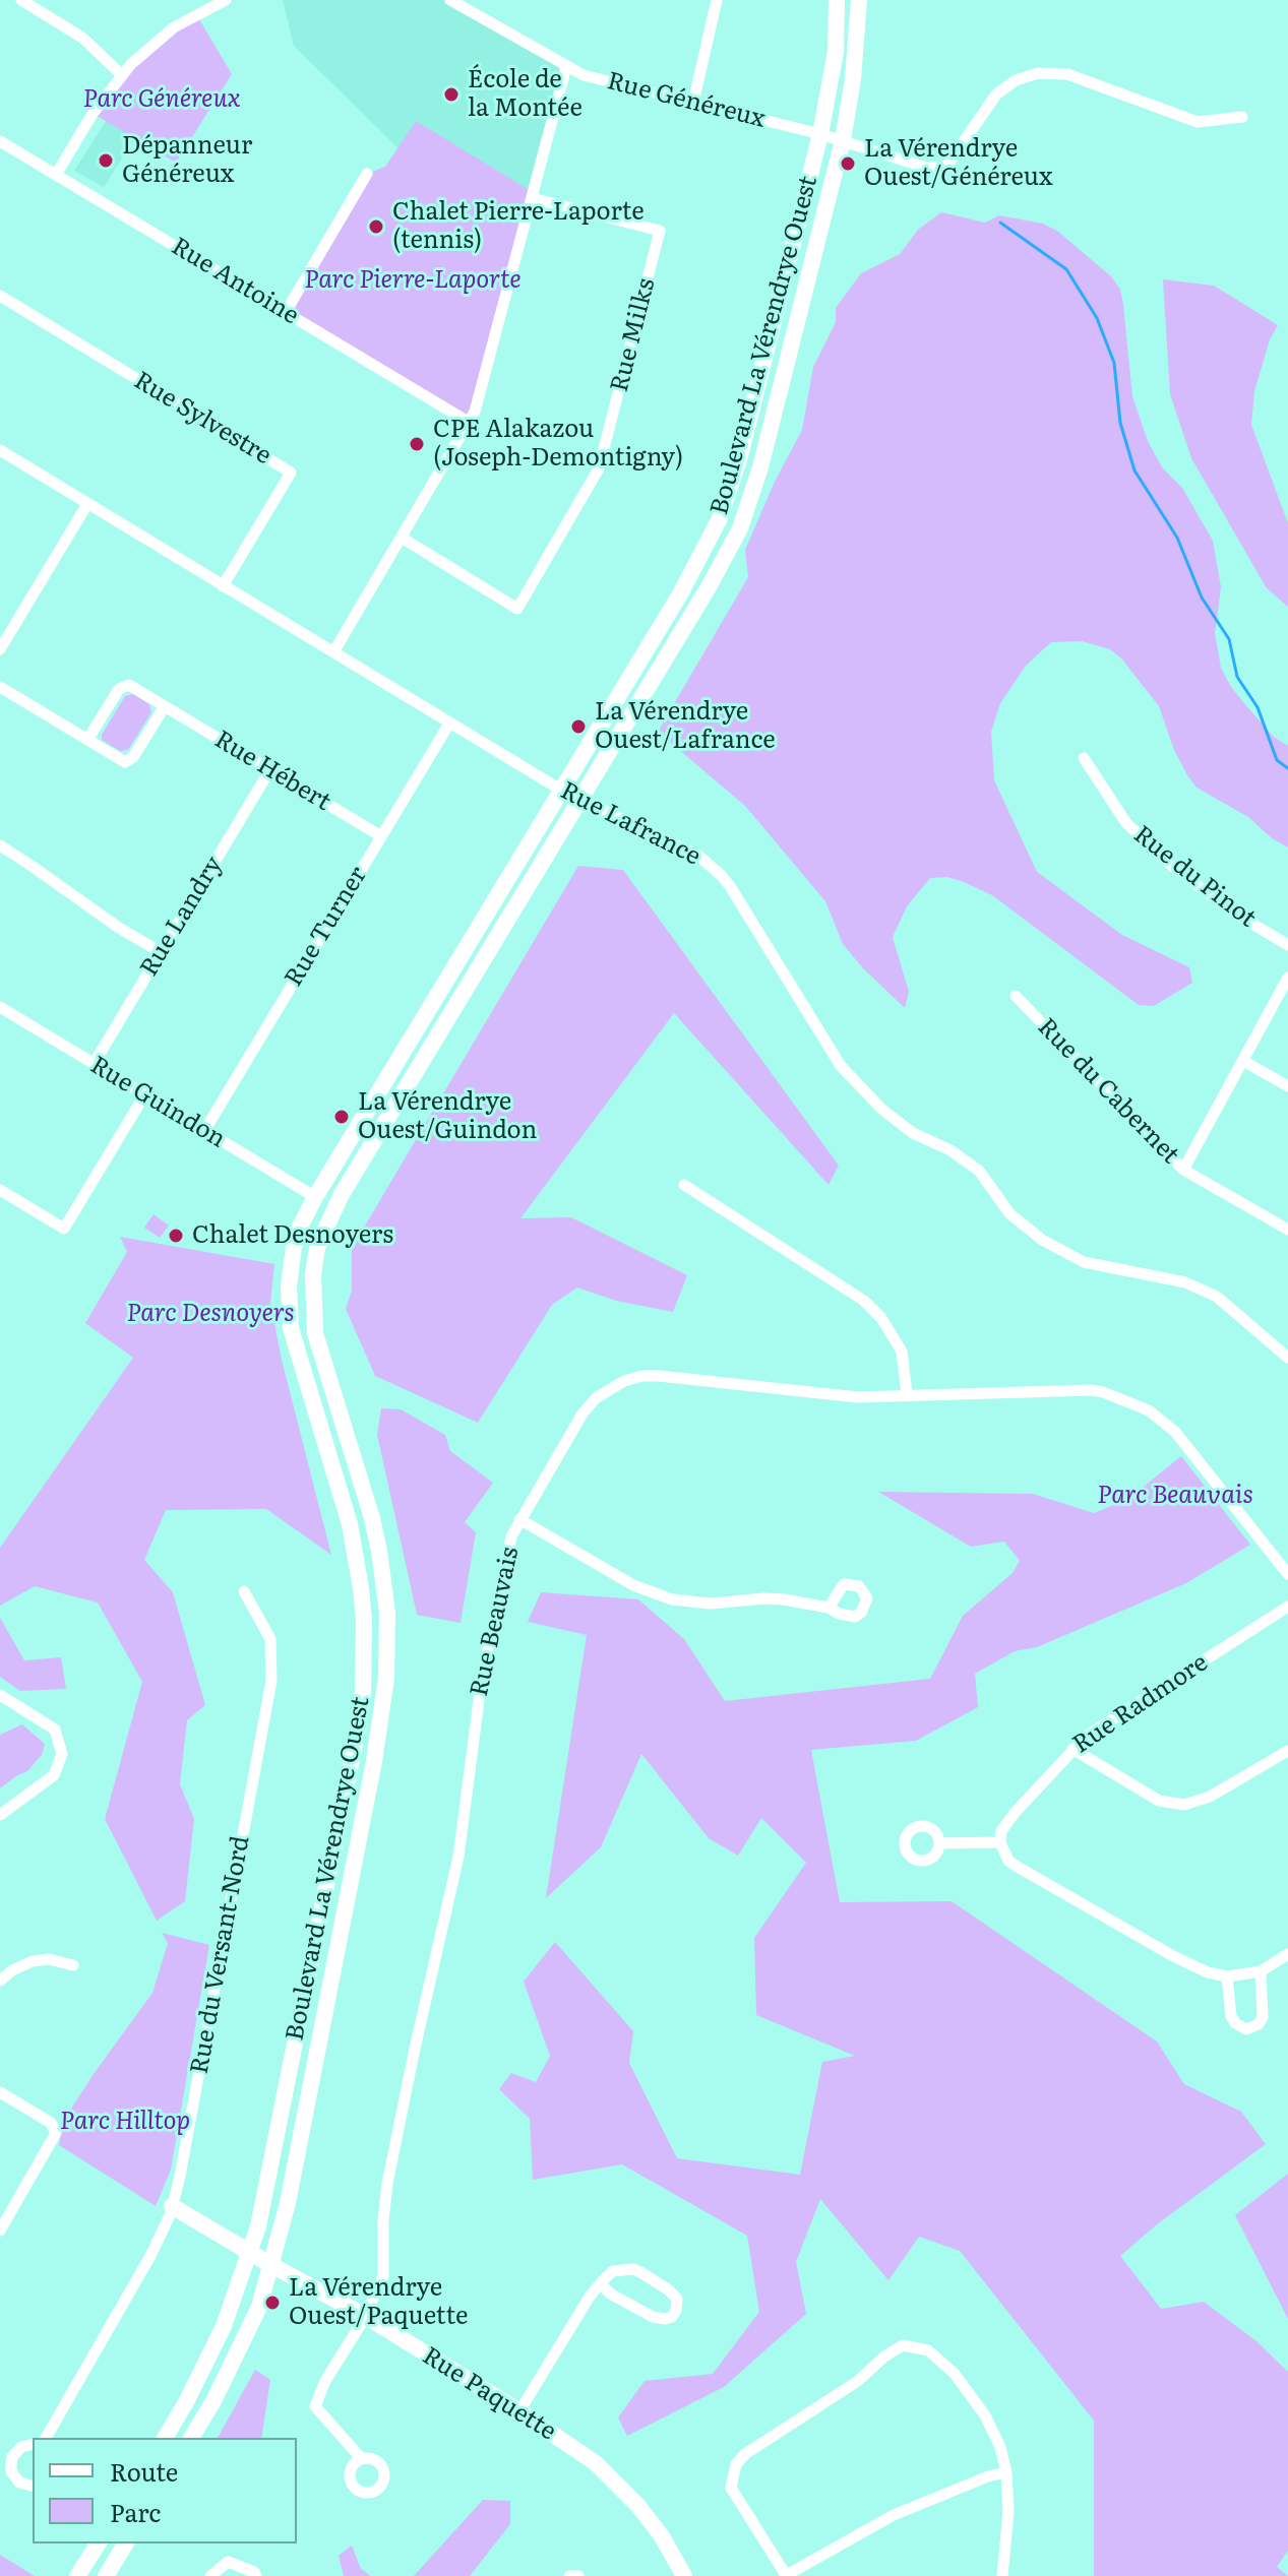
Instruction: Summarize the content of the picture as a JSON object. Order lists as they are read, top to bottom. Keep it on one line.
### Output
{"streets":{"main road":["Boulevard La Vérendrye Ouest","Rue Paquette"],"street":["Rue Généreux","Rue Antoine","Rue Milks","Rue Sylvestre","Rue Hébert","Rue Lafrance","Rue du Pinot","Rue Landry","Rue Turner","Rue du Cabernet","Rue Guindon","Rue Beauvais","Rue Radmore","Rue du Versant-Nord"]},"crossings":[["Rue Généreux","Boulevard La Vérendrye Ouest"],["Boulevard La Vérendrye Ouest","Rue Lafrance"],["Boulevard La Vérendrye Ouest","Rue Guindon"],["Boulevard La Vérendrye Ouest","Rue Paquette"],["Rue Sylvestre","Rue Lafrance"],["Rue Hébert","Rue Landry"],["Rue Hébert","Rue Turner"],["Rue Lafrance","Rue Turner"],["Rue Landry","Rue Guindon"],["Rue Turner","Rue Guindon"],["Rue Beauvais","Rue Paquette"],["Rue du Versant-Nord","Rue Paquette"]],"parks":["Parc Généreux","Parc Pierre-Laporte","Parc Desnoyers","Parc Beauvais","Parc Hilltop"],"places":["École de la Montée","Dépanneur Généreux","La Vérendrye Ouest/Généreux","Chalet Pierre-Laporte (tennis)","CPE Alakazou (Joseph-Demontigny)","La Vérendrye Ouest/Lafrance","La Vérendrye Ouest/Guindon","Chalet Desnoyers","La Vérendrye Ouest/Paquette"],"legend":["Route","Parc"]}
